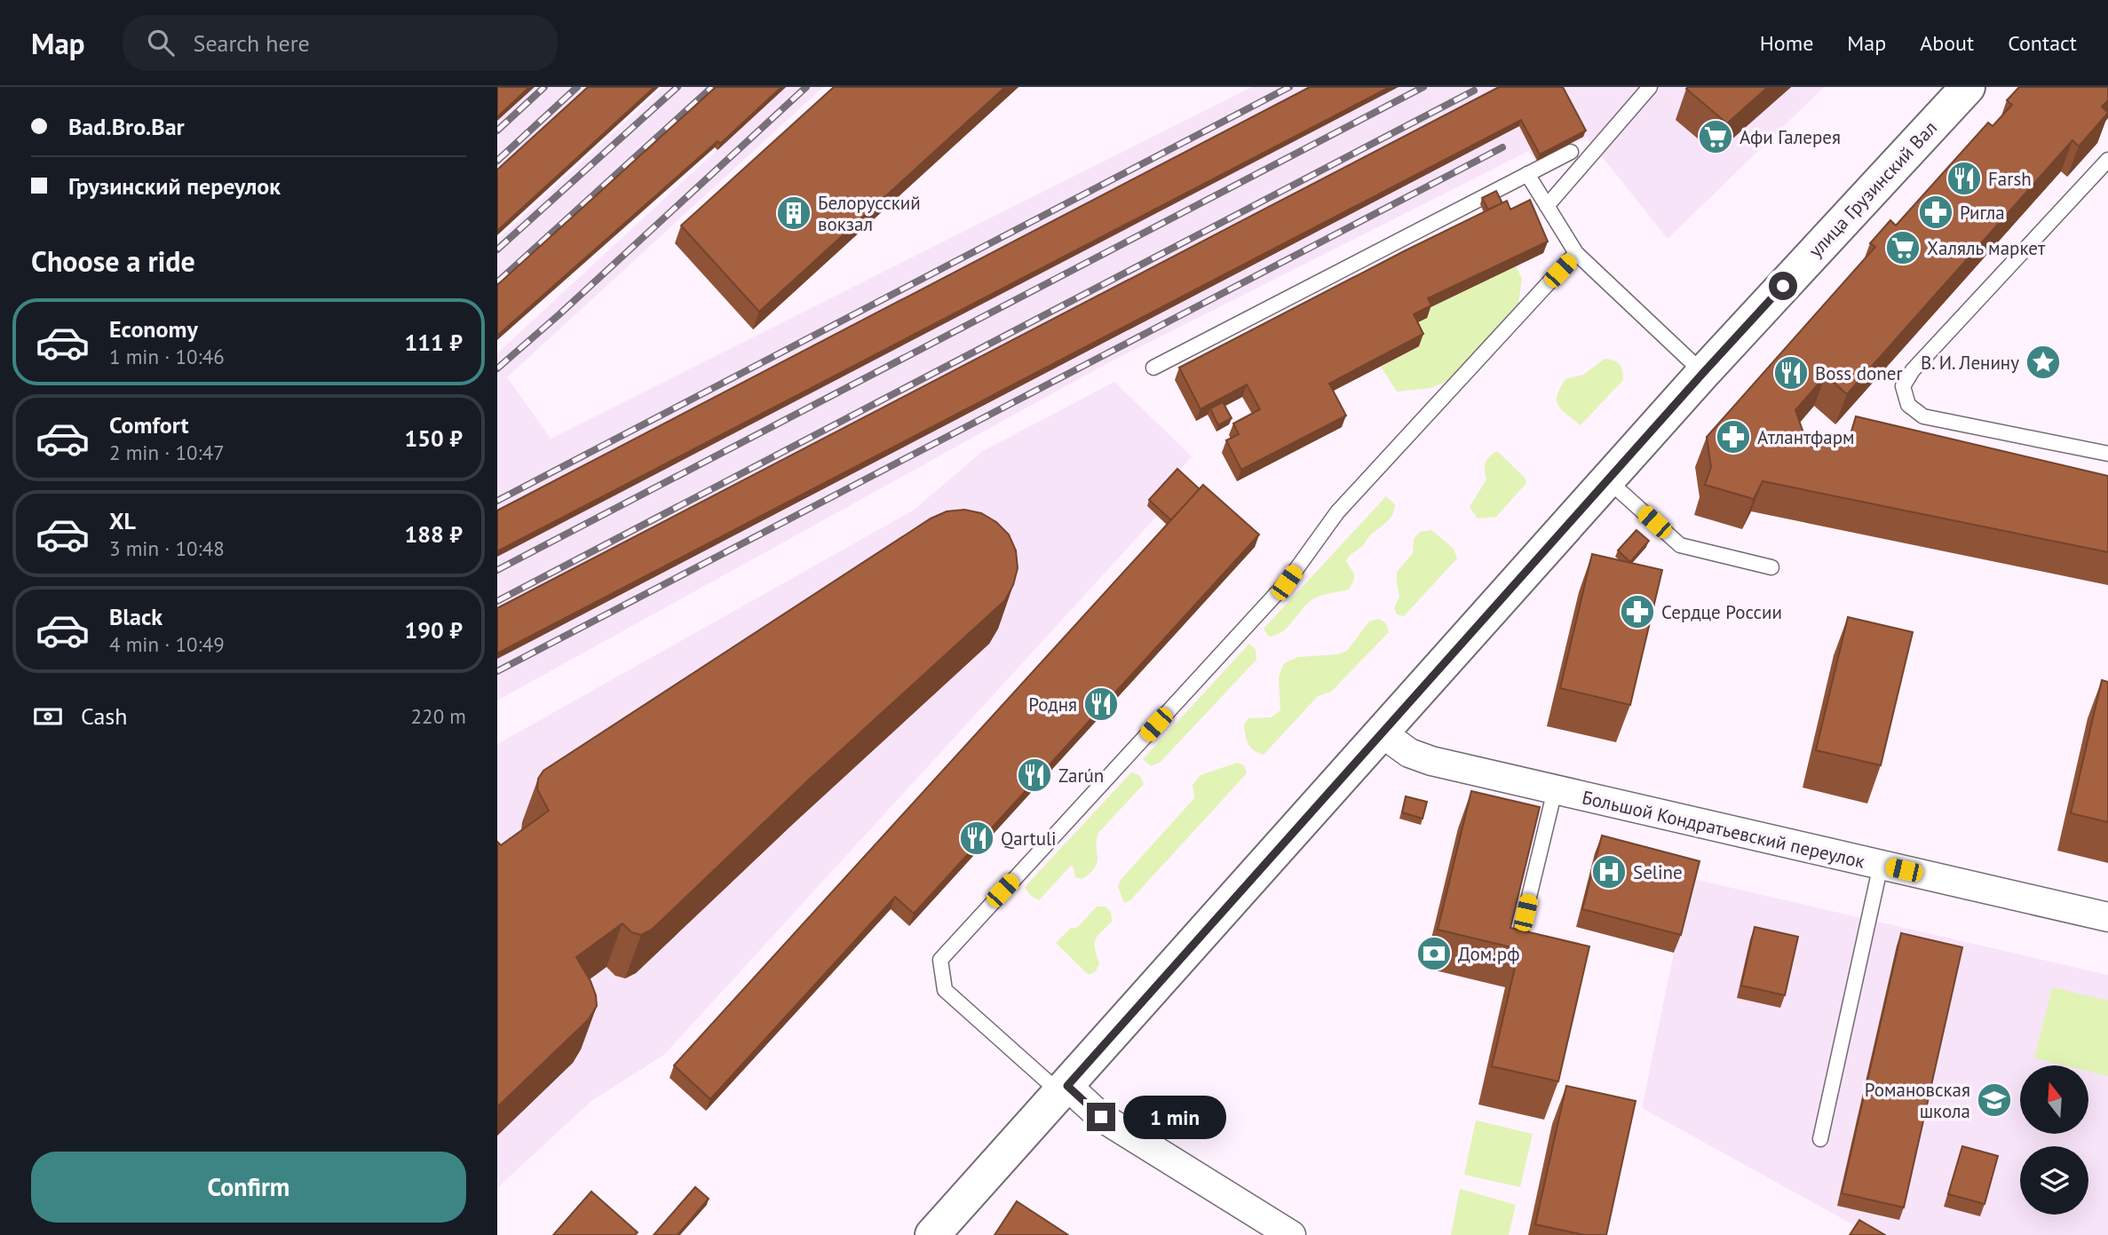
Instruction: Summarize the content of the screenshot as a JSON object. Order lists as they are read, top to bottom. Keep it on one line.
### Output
{"streets":{"main road":["улица Грузинский Вал"],"street":["Большой Кондратьевский переулок"]},"crossings":[["улица Грузинский Вал","Большой Кондратьевский переулок"]],"places":{"supermarket":["Афи Галерея","Халяль маркет"],"restaurant":["Farsh","Boss doner","Родня","Zarún","Qartuli"],"pharmacy":["Ригла","Атлантфарм","Сердце России"],"building":["Белорусский вокзал"],"place":["В. И. Ленину"],"hospital":["Seline"],"bank":["Дом.рф"],"school or university":["Романовская школа"]},"north":"top","page":{"header":"Map","search":"Search here","nav":["Home","Map","About","Contact"],"banner":["Bad.Bro.Bar","Грузинский переулок"],"heading":"Choose a ride","list":[{"name":"Economy","note":"1 min · 10:46","value":"111 ₽"},{"name":"Comfort","note":"2 min · 10:47","value":"150 ₽"},{"name":"XL","note":"3 min · 10:48","value":"188 ₽"},{"name":"Black","note":"4 min · 10:49","value":"190 ₽"}],"pay":["Cash","220 m"],"bubble":"1 min","buttons":"Confirm"}}
